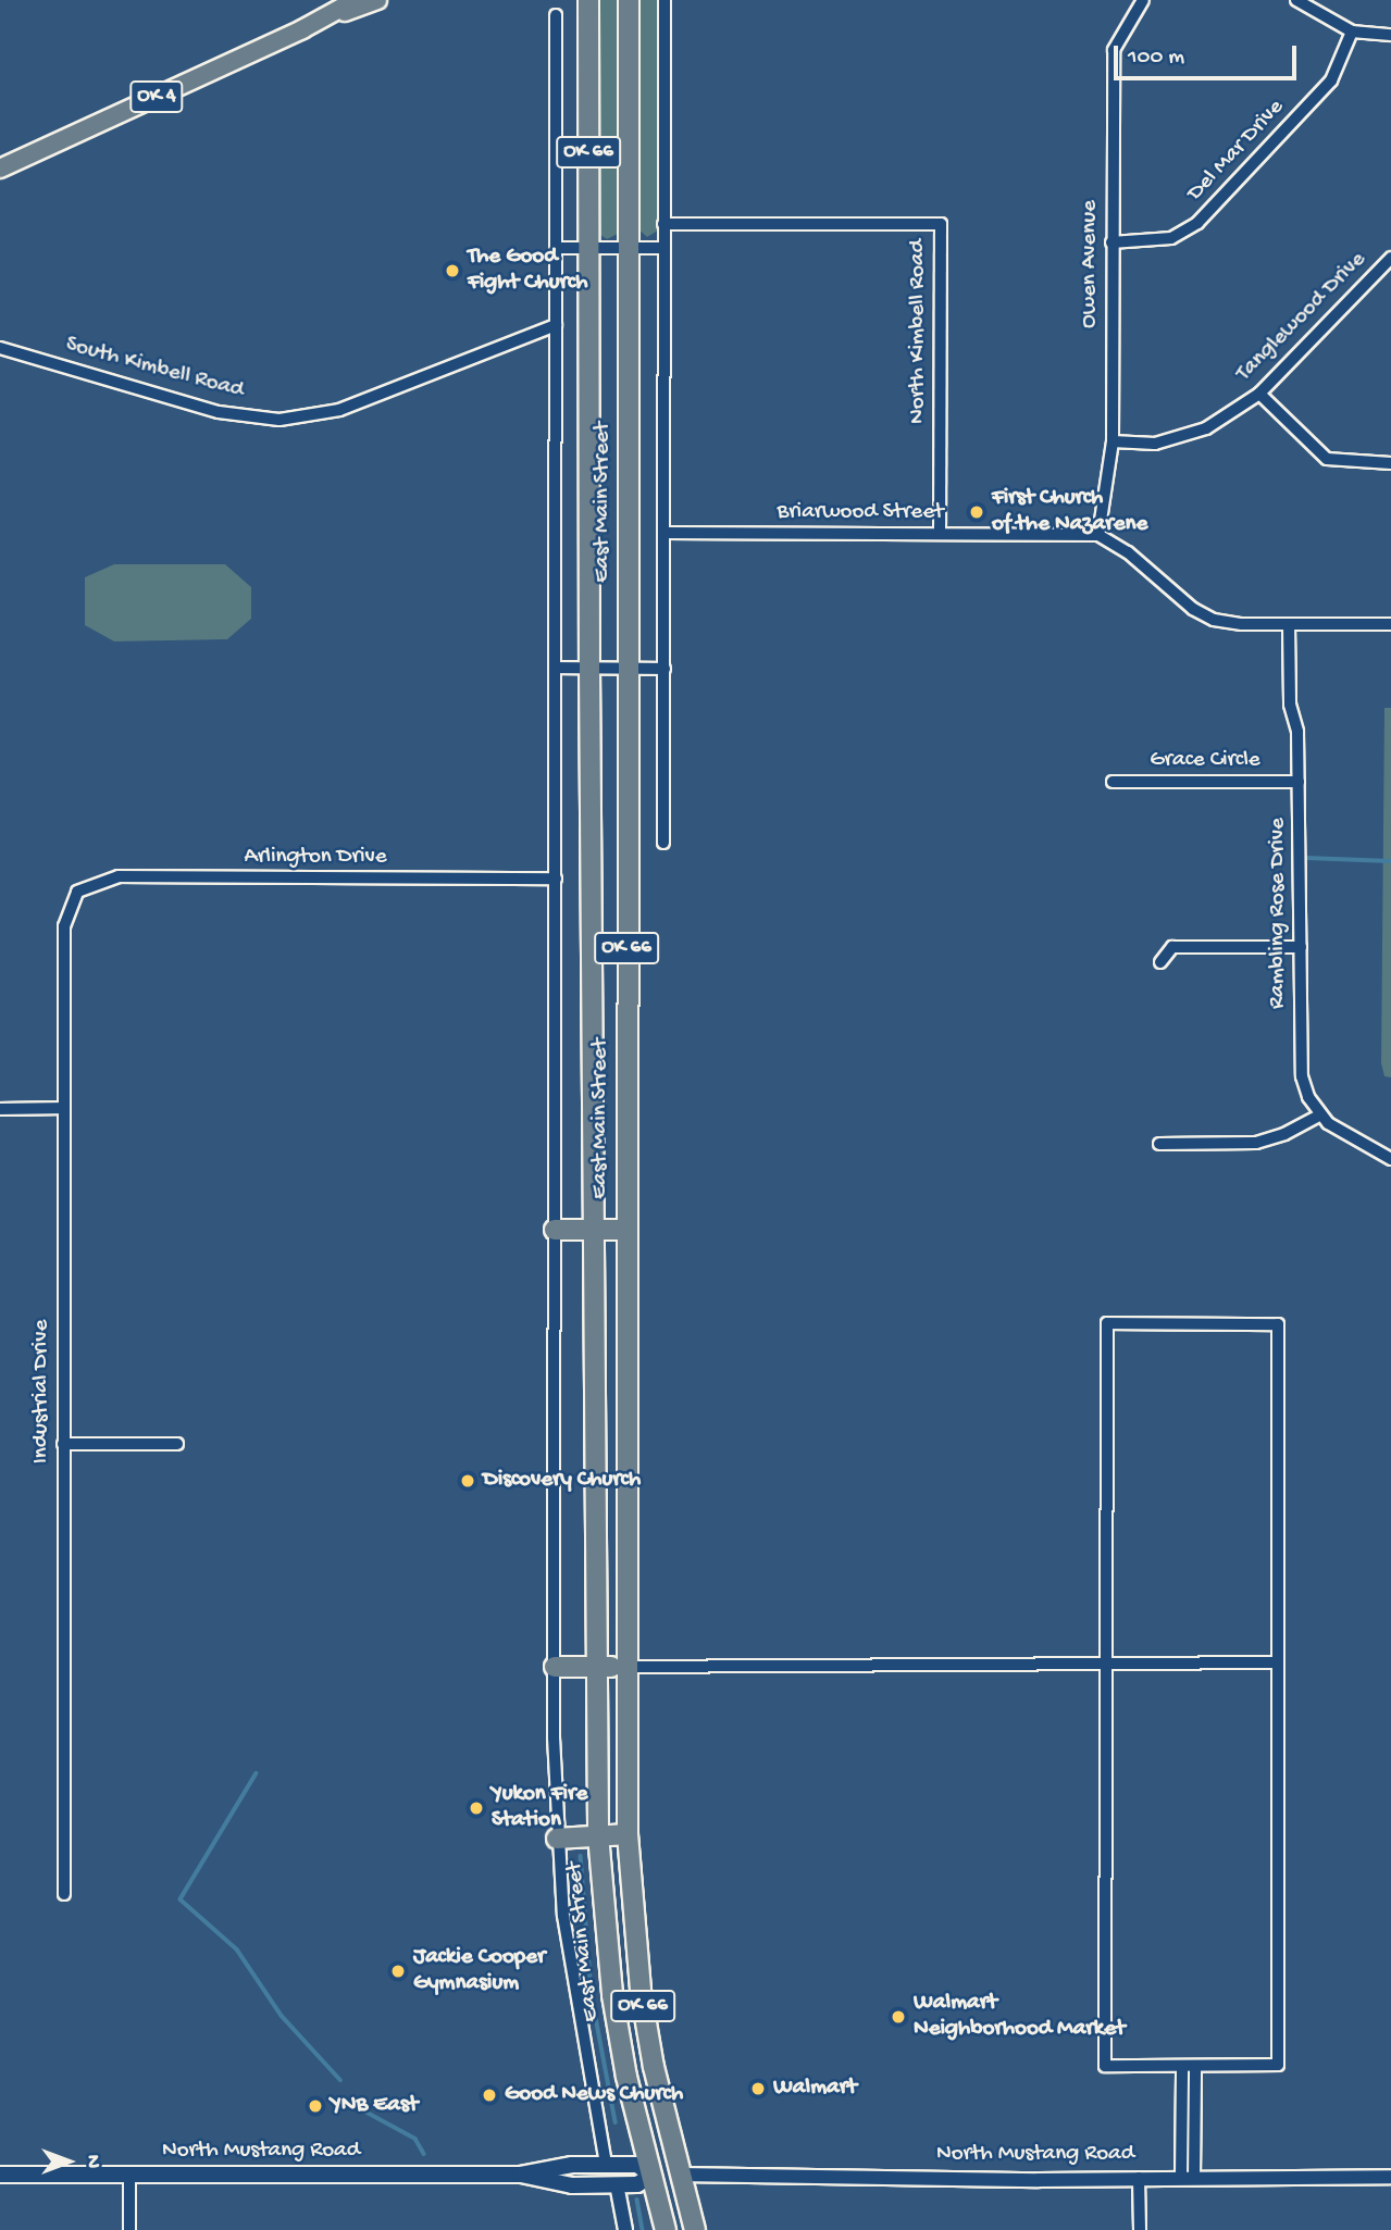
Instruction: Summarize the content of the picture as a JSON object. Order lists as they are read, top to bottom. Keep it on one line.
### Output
{"streets":{"highway":["OK 66","East Main Street"],"main road":["OK 4","North Mustang Road"],"street":["Del Mar Drive","Owen Avenue","Tanglewood Drive","North Kimbell Road","South Kimbell Road","Briarwood Street","Grace Circle","Arlington Drive","Rambling Rose Drive","Industrial Drive"]},"crossings":[["Del Mar Drive","Owen Avenue"],["Owen Avenue","Tanglewood Drive"],["Owen Avenue","Briarwood Street"],["North Kimbell Road","Briarwood Street"],["South Kimbell Road","East Main Street"],["East Main Street","Arlington Drive"],["East Main Street","North Mustang Road"],["Grace Circle","Rambling Rose Drive"],["Arlington Drive","Industrial Drive"]],"places":["The Good Fight Church","First Church of the Nazarene","Discovery Church","Yukon Fire Station","Jackie Cooper Gymnasium","Walmart Neighborhood Market","Walmart","Good News Church","YNB East"],"scale_bar":"100 m","north":"right"}
